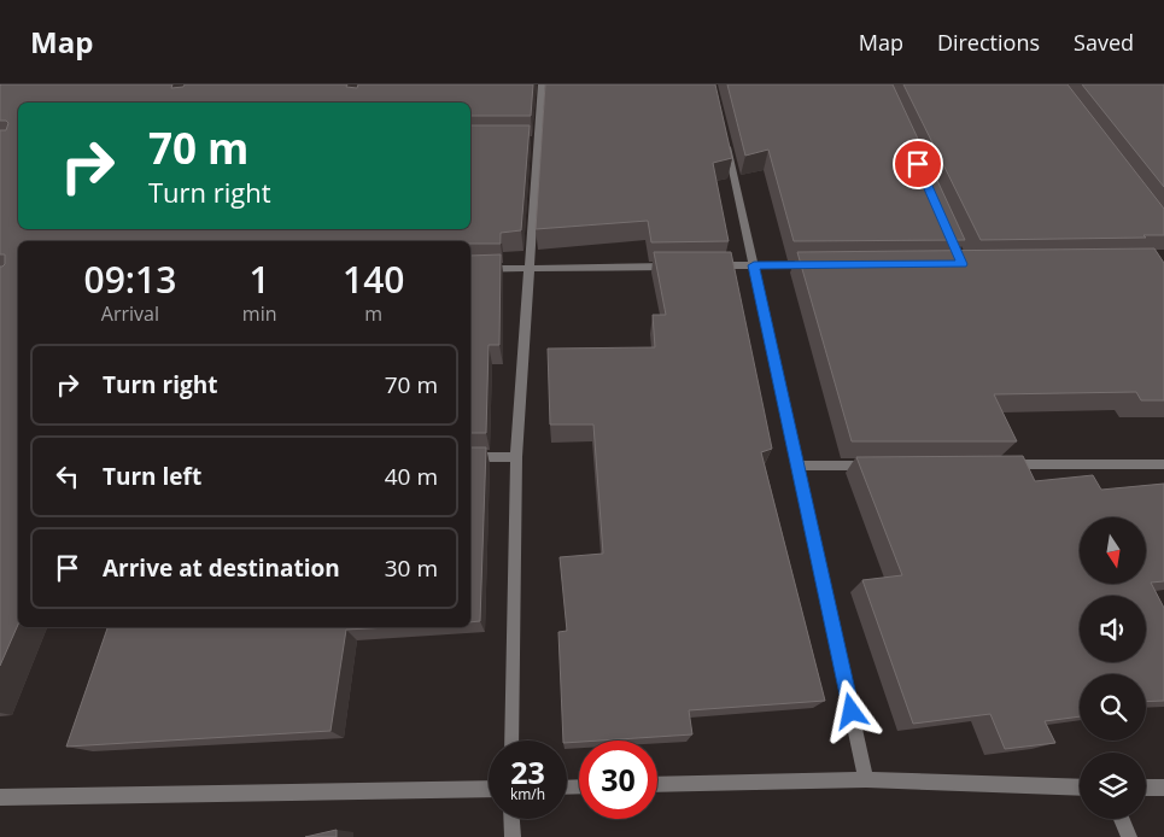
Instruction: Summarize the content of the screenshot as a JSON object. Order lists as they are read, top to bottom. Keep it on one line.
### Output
{"north":"bottom","page":{"header":"Map","nav":["Map","Directions","Saved"],"turn":["70 m","Turn right"],"eta":["09:13","Arrival","1","min","140","m"],"list":[{"name":"Turn right","value":"70 m"},{"name":"Turn left","value":"40 m"},{"name":"Arrive at destination","value":"30 m"}],"speed":"23 km/h","limit":"30"}}
